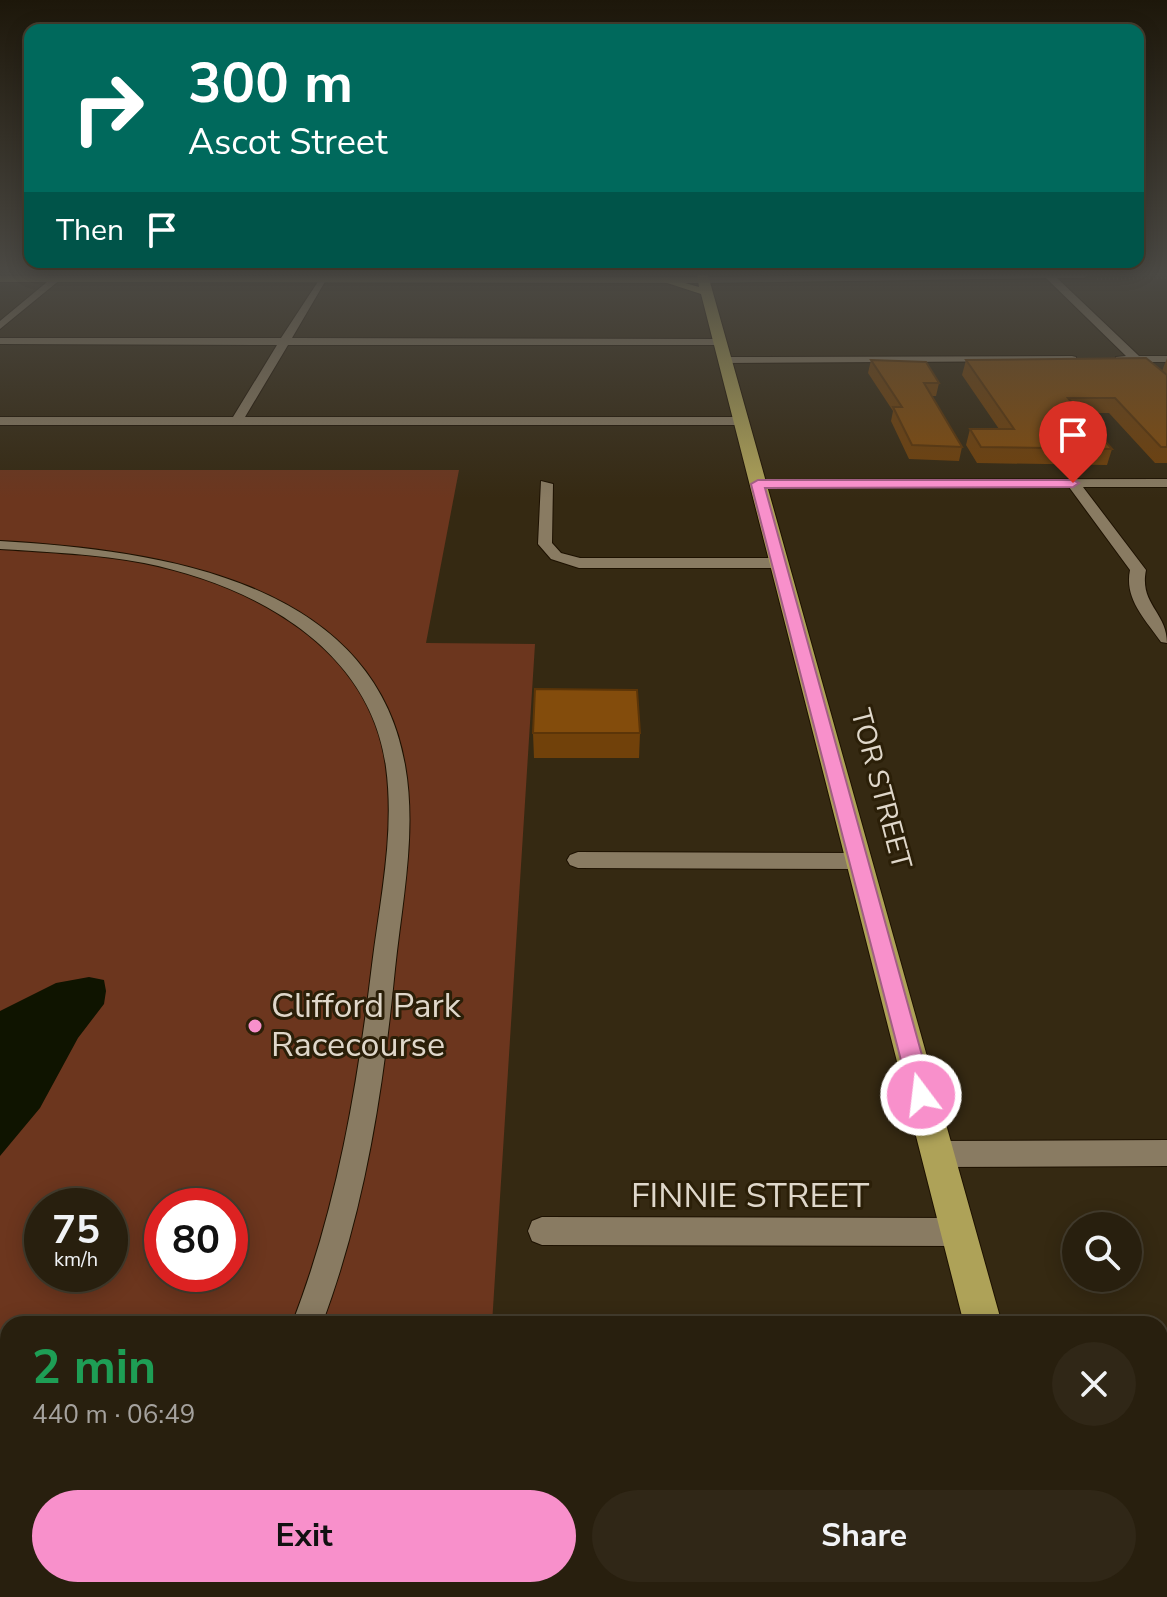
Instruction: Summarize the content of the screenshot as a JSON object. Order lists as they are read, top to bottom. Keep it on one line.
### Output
{"streets":{"highway":["TOR STREET"],"street":["FINNIE STREET"]},"crossings":[["TOR STREET","FINNIE STREET"]],"places":["Clifford Park Racecourse"],"page":{"turn":["300 m","Ascot Street"],"then":"Then","speed":"75 km/h","limit":"80","heading":["2 min","440 m · 06:49"],"buttons":["Exit","Share"]}}
